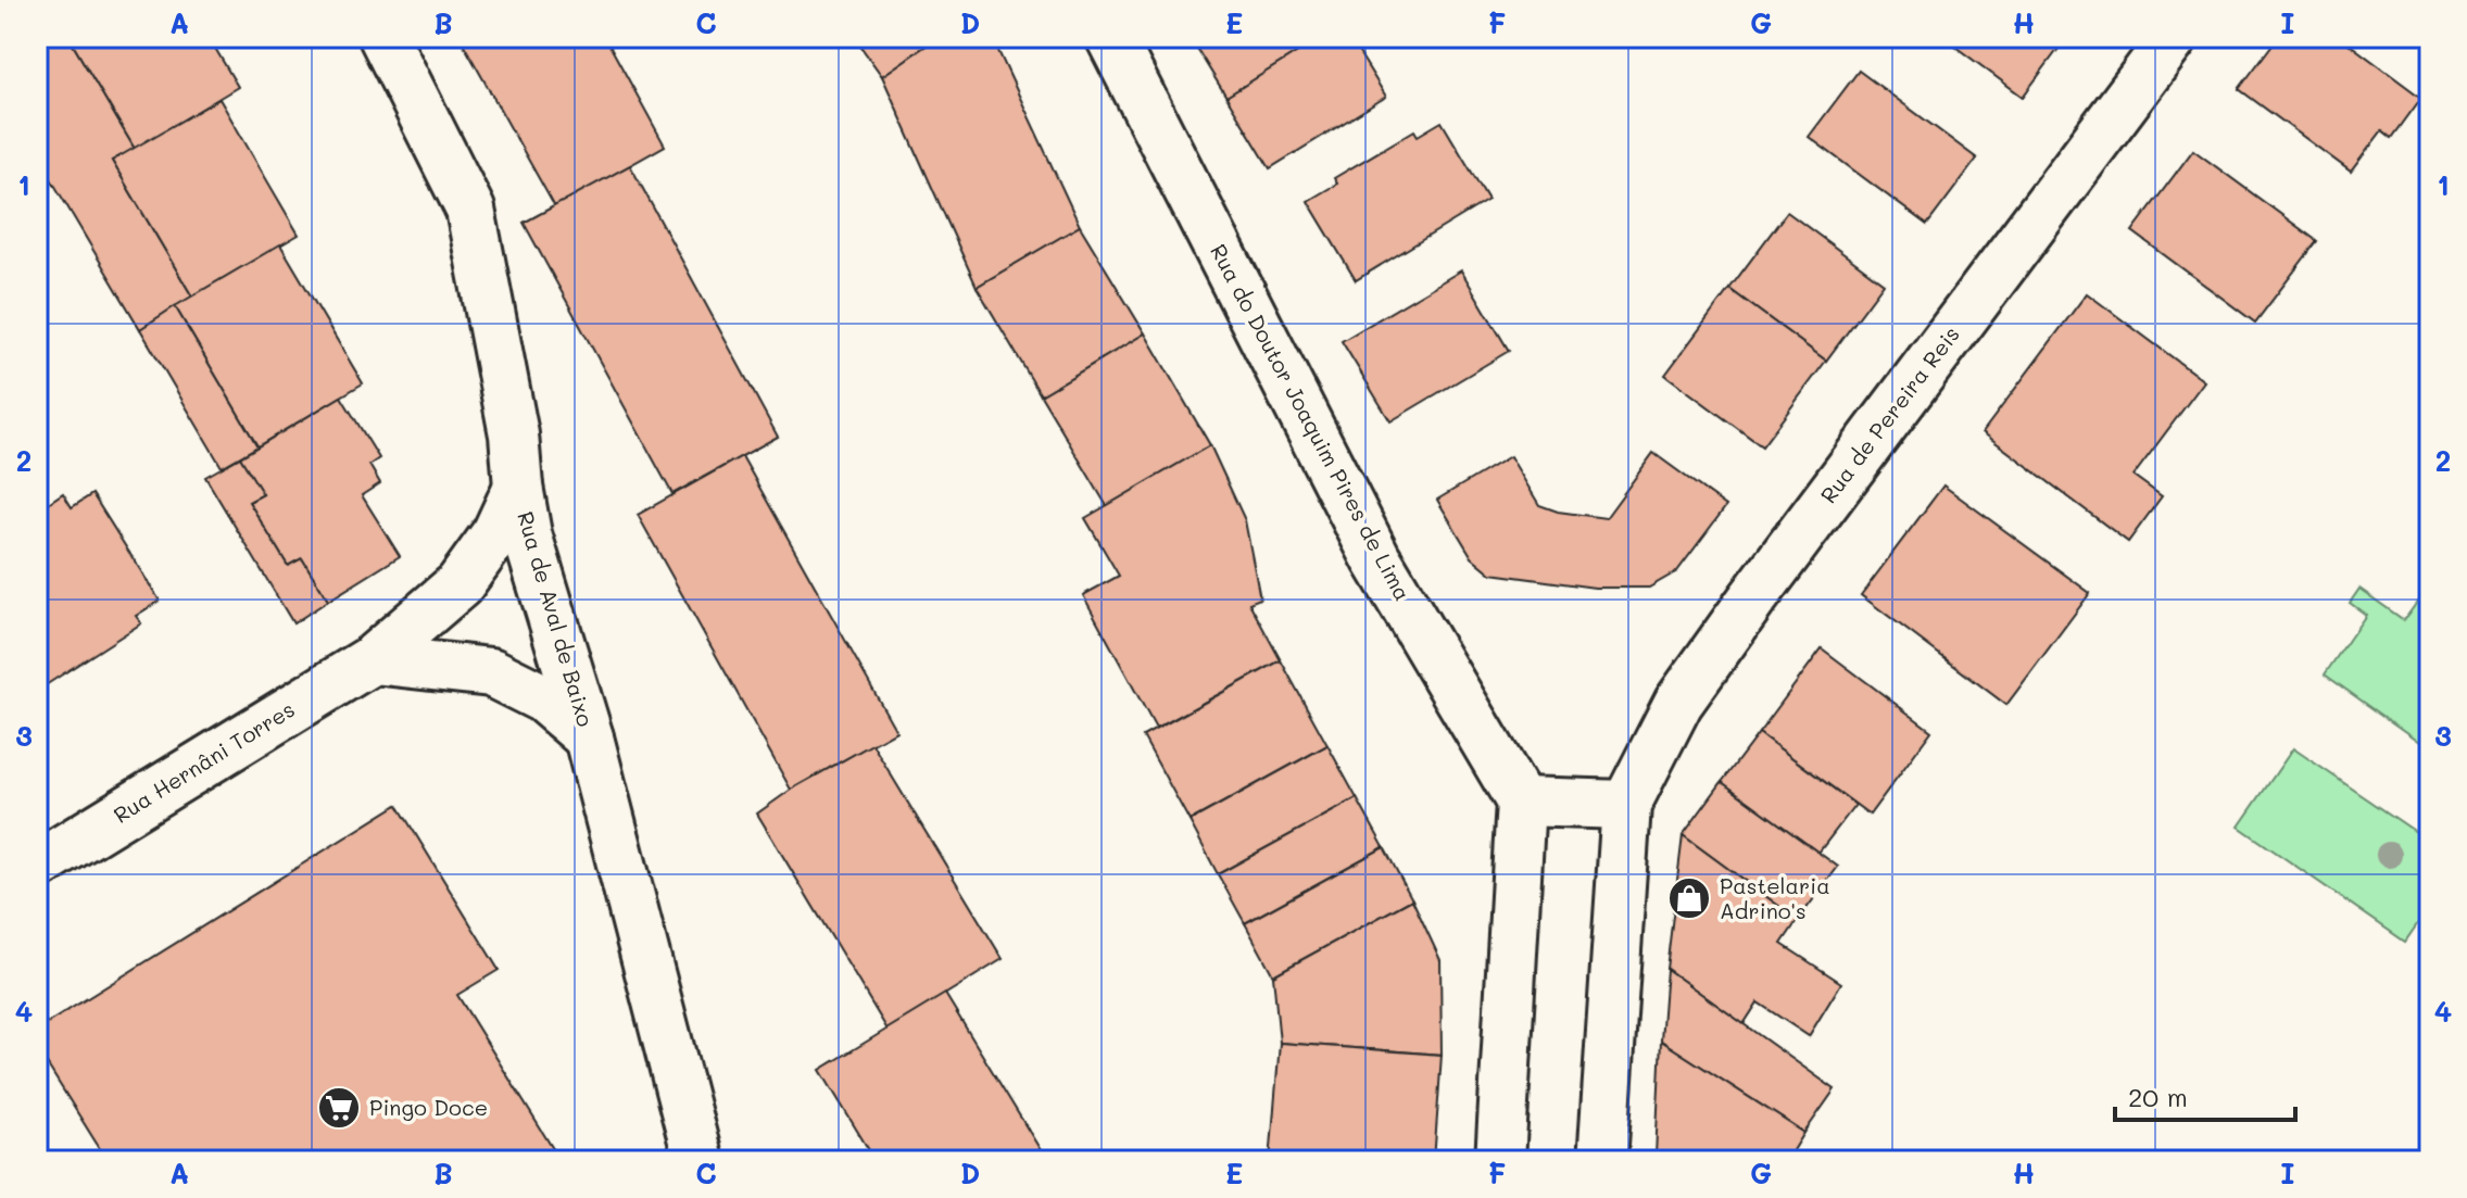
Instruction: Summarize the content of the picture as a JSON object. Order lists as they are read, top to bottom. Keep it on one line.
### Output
{"streets":{"street":["Rua de Pereira Reis","Rua do Doutor Joaquim Pires de Lima","Rua de Aval de Baixo","Rua Hernâni Torres"]},"crossings":[["Rua de Aval de Baixo","Rua Hernâni Torres"]],"places":{"shop":["Pastelaria Adrino's"],"supermarket":["Pingo Doce"]},"scale_bar":"20 m","grid":{"columns":["A","B","C","D","E","F","G","H","I"],"rows":["1","2","3","4"]}}
